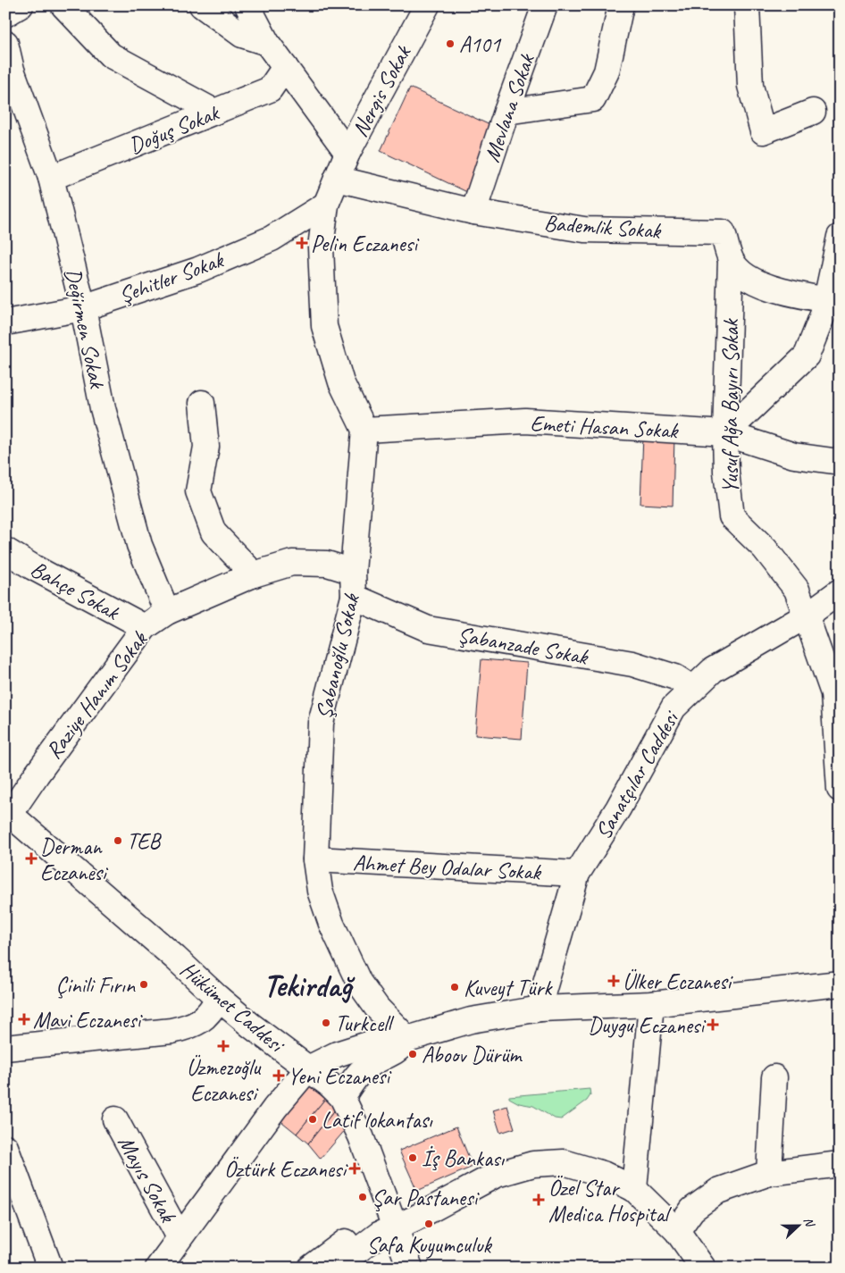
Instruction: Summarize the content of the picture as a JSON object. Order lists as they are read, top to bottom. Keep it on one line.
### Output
{"streets":{"street":["Nergis Sokak","Mevlana Sokak","Doğuş Sokak","Bademlik Sokak","Şehitler Sokak","Değirmen Sokak","Yusuf Ağa Bayırı Sokak","Emeti Hasan Sokak","Bahçe Sokak","Şabanzade Sokak","Şabanoğlu Sokak","Raziye Hanım Sokak","Sanatçılar Caddesi","Ahmet Bey Odalar Sokak","Hükümet Caddesi","Mayıs Sokak"]},"crossings":[["Nergis Sokak","Bademlik Sokak"],["Mevlana Sokak","Bademlik Sokak"],["Doğuş Sokak","Değirmen Sokak"],["Bademlik Sokak","Yusuf Ağa Bayırı Sokak"],["Şehitler Sokak","Değirmen Sokak"],["Değirmen Sokak","Raziye Hanım Sokak"],["Yusuf Ağa Bayırı Sokak","Emeti Hasan Sokak"],["Yusuf Ağa Bayırı Sokak","Sanatçılar Caddesi"],["Emeti Hasan Sokak","Şabanoğlu Sokak"],["Bahçe Sokak","Raziye Hanım Sokak"],["Şabanzade Sokak","Şabanoğlu Sokak"],["Şabanzade Sokak","Sanatçılar Caddesi"],["Şabanoğlu Sokak","Raziye Hanım Sokak"],["Şabanoğlu Sokak","Ahmet Bey Odalar Sokak"],["Raziye Hanım Sokak","Hükümet Caddesi"],["Sanatçılar Caddesi","Ahmet Bey Odalar Sokak"]],"districts":["Tekirdağ"],"places":{"other":["A101","TEB","Çinili Fırın","Kuveyt Türk","Turkcell","Aboov Dürüm","Latif lokantası","İş Bankası","Şar Pastanesi","Safa Kuyumculuk"],"health":["Pelin Eczanesi","Derman Eczanesi","Ülker Eczanesi","Mavi Eczanesi","Duygu Eczanesi","Üzmezoğlu Eczanesi","Yeni Eczanesi","Öztürk Eczanesi","Özel Star Medica Hospital"]},"north":"right"}
